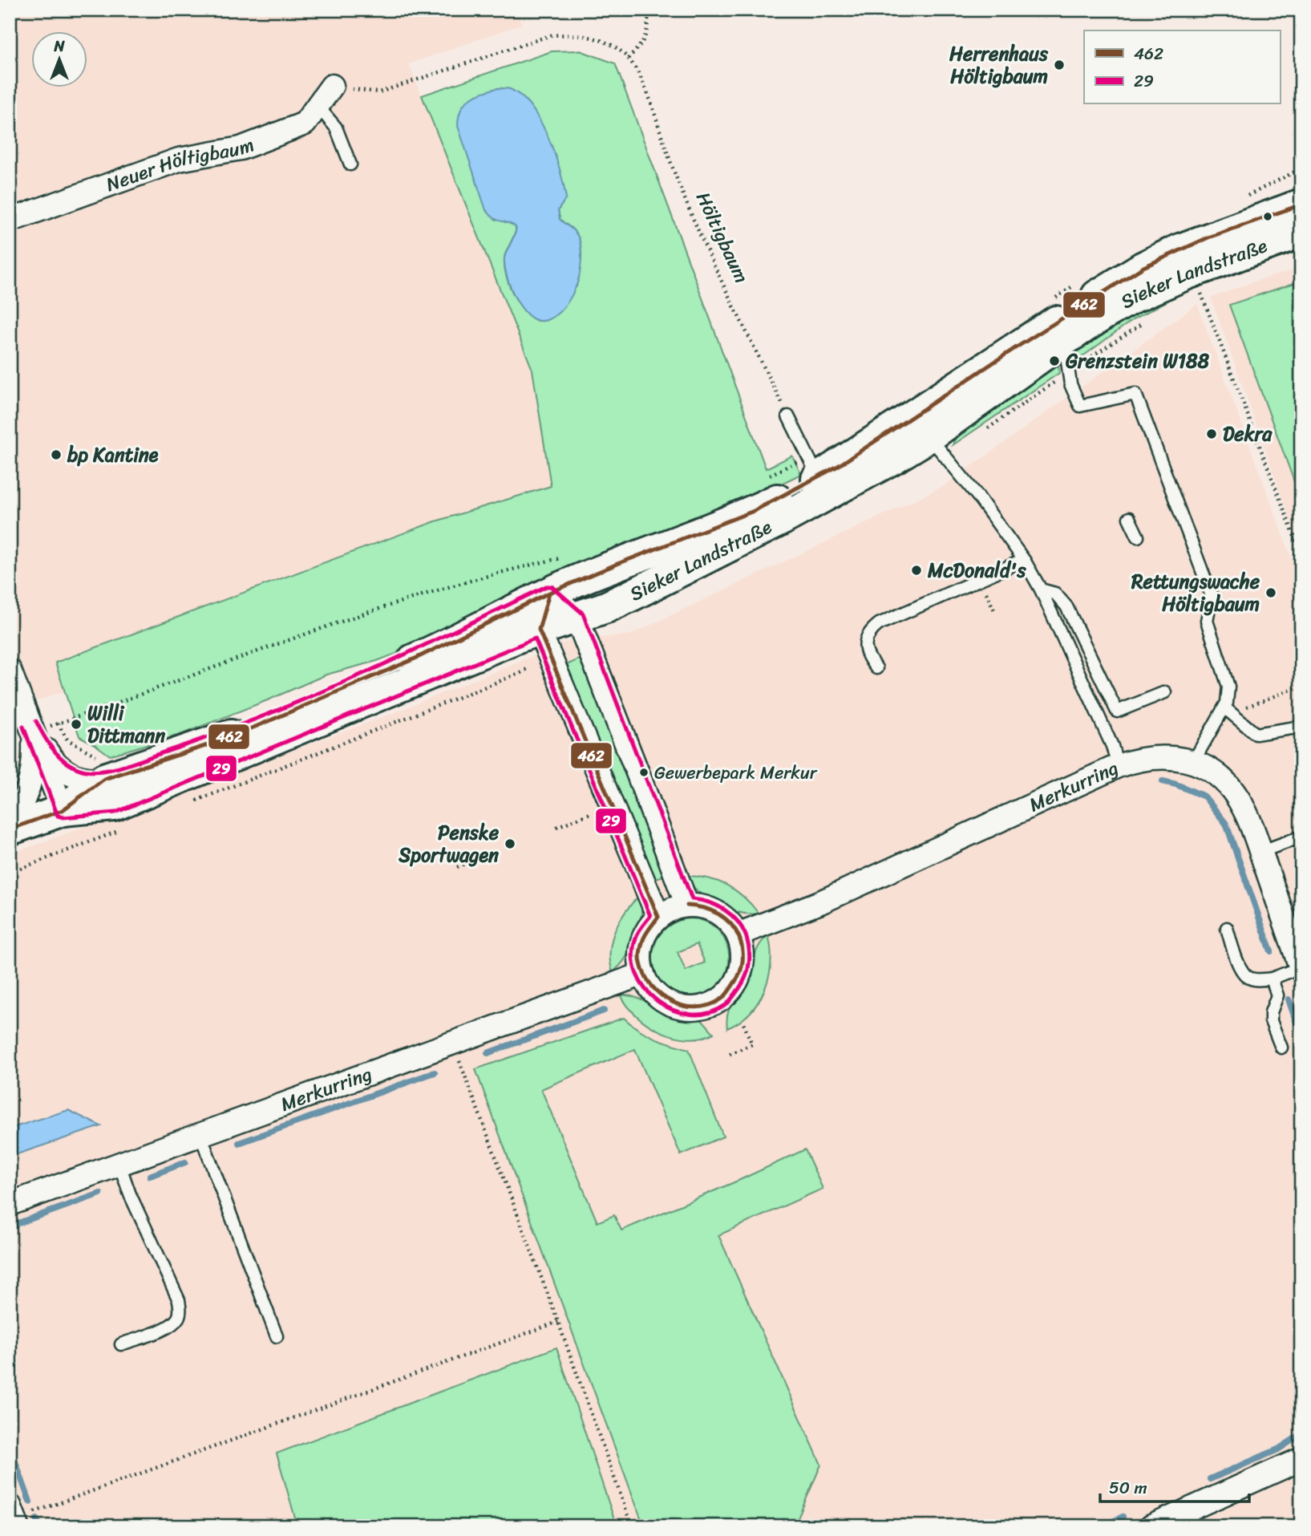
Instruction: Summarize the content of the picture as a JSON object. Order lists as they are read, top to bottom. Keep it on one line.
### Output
{"streets":{"main road":["Sieker Landstraße"],"street":["Neuer Höltigbaum","Merkurring"],"path":["Höltigbaum"]},"places":["Herrenhaus Höltigbaum","Grenzstein W188","Dekra","bp Kantine","McDonald's","Rettungswache Höltigbaum","Willi Dittmann","Gewerbepark Merkur","Penske Sportwagen"],"lines":["transit line 462","transit line 29"],"legend":["462","29"],"scale_bar":"50 m","north":"top"}
